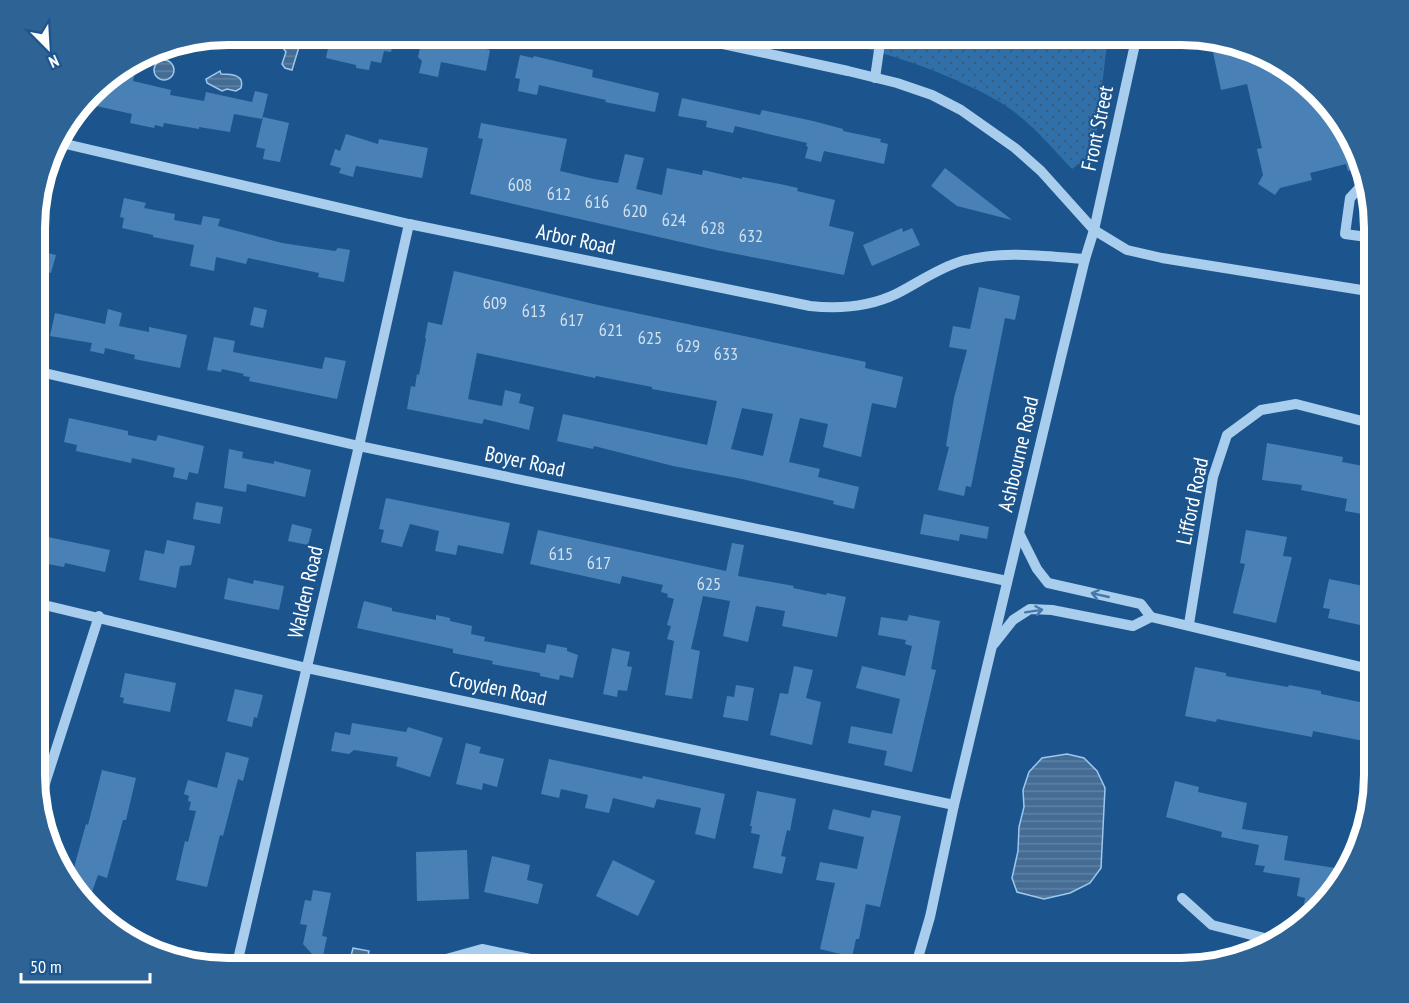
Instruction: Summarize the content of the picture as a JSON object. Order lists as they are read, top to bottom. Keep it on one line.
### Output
{"streets":{"street":["Front Street","Arbor Road","Ashbourne Road","Boyer Road","Lifford Road","Walden Road","Croyden Road"]},"crossings":[["Front Street","Ashbourne Road"],["Arbor Road","Ashbourne Road"],["Arbor Road","Walden Road"],["Ashbourne Road","Boyer Road"],["Ashbourne Road","Croyden Road"],["Boyer Road","Walden Road"],["Walden Road","Croyden Road"]],"house_numbers":["608","612","616","620","624","628","632","609","613","617","621","625","629","633","615","617","625"],"scale_bar":"50 m","north":"bottom right"}
